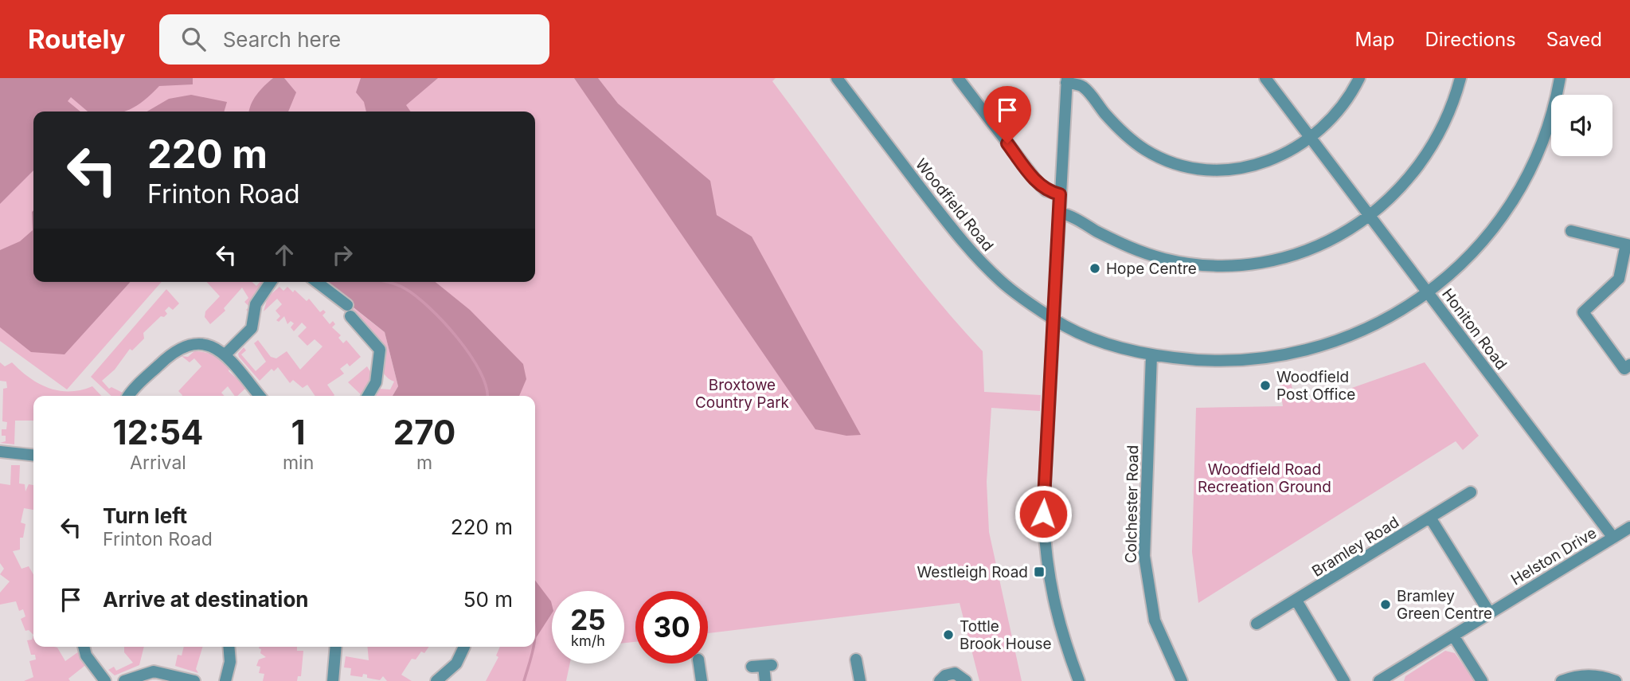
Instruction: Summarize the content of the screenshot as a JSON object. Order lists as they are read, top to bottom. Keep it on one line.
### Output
{"streets":{"street":["Woodfield Road","Honiton Road","Colchester Road","Bramley Road","Helston Drive"]},"crossings":[["Woodfield Road","Honiton Road"],["Woodfield Road","Colchester Road"],["Honiton Road","Helston Drive"]],"parks":["Broxtowe Country Park","Woodfield Road Recreation Ground"],"places":{"other":["Hope Centre","Woodfield Post Office","Bramley Green Centre","Tottle Brook House"],"transit":["Westleigh Road"]},"page":{"header":"Routely","search":"Search here","nav":["Map","Directions","Saved"],"turn":["220 m","Frinton Road"],"eta":["12:54","Arrival","1","min","270","m"],"list":[{"name":"Turn left","note":"Frinton Road","value":"220 m"},{"name":"Arrive at destination","value":"50 m"}],"speed":"25 km/h","limit":"30"}}
